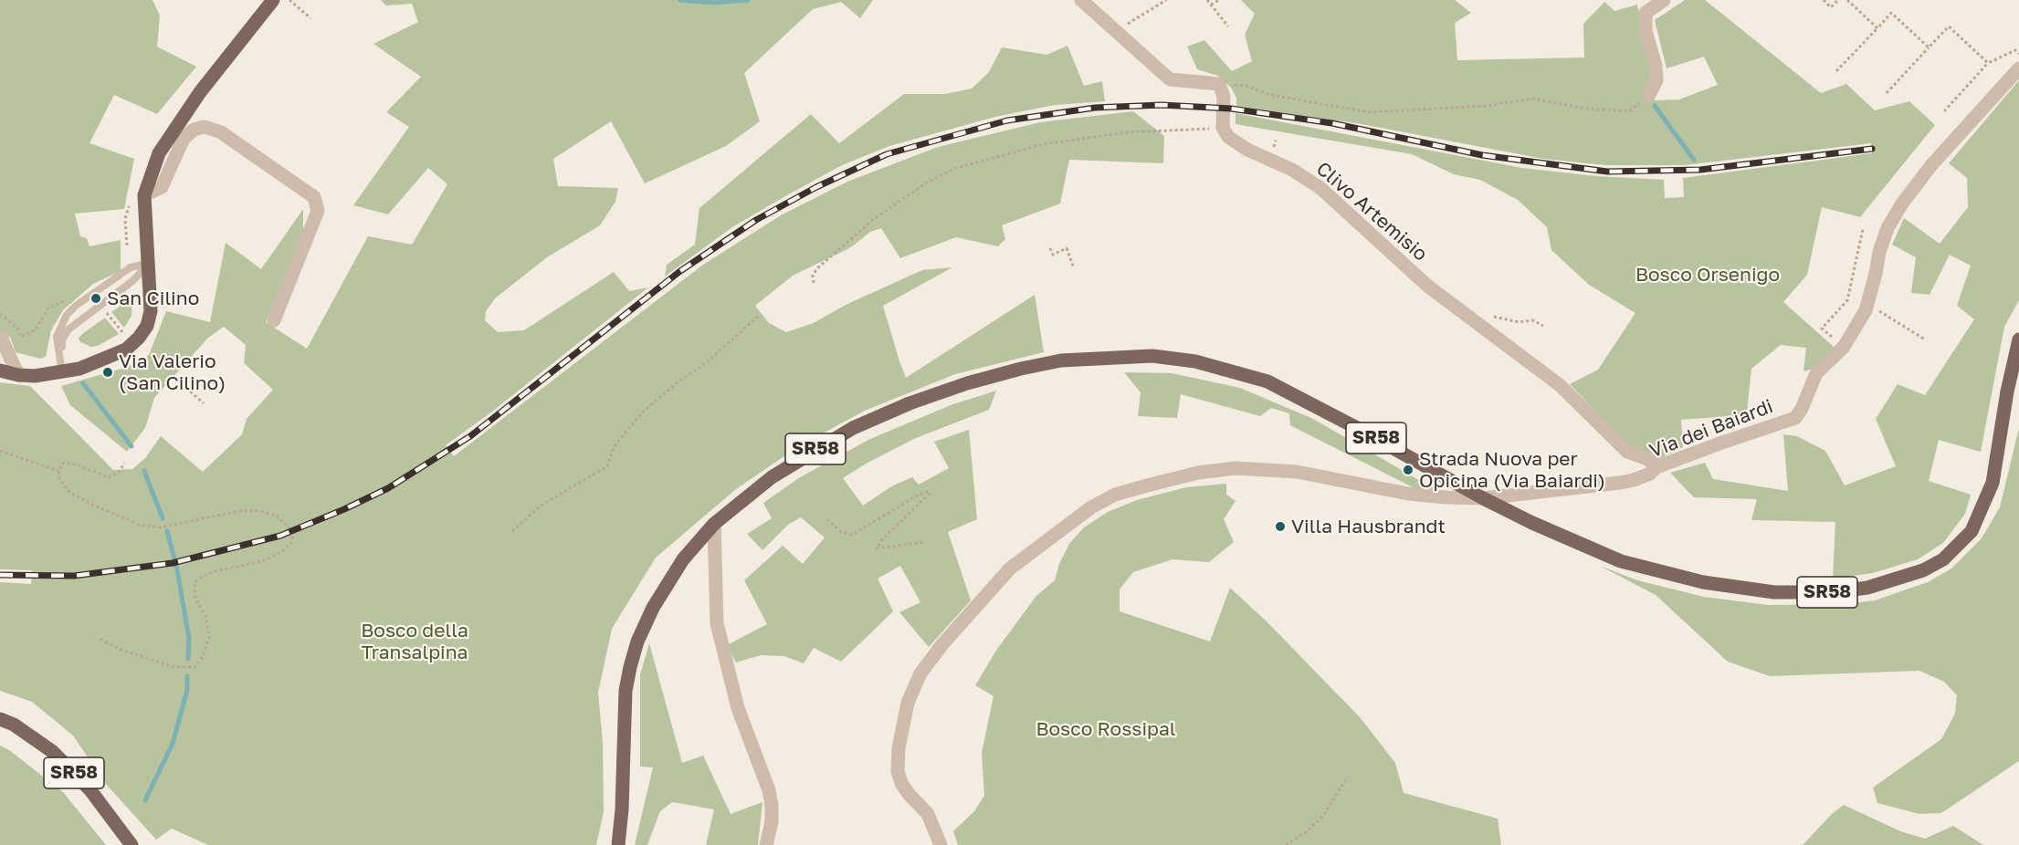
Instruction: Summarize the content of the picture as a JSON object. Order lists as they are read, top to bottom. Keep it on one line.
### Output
{"streets":{"main road":["SR58"],"street":["Clivo Artemisio","Via dei Baiardi"]},"crossings":[["Clivo Artemisio","Via dei Baiardi"],["Via dei Baiardi","SR58"]],"parks":["Bosco Orsenigo","Bosco della Transalpina","Bosco Rossipal"],"places":["San Cilino","Via Valerio (San Cilino)","Strada Nuova per Opicina (Via Baiardi)","Villa Hausbrandt"]}
